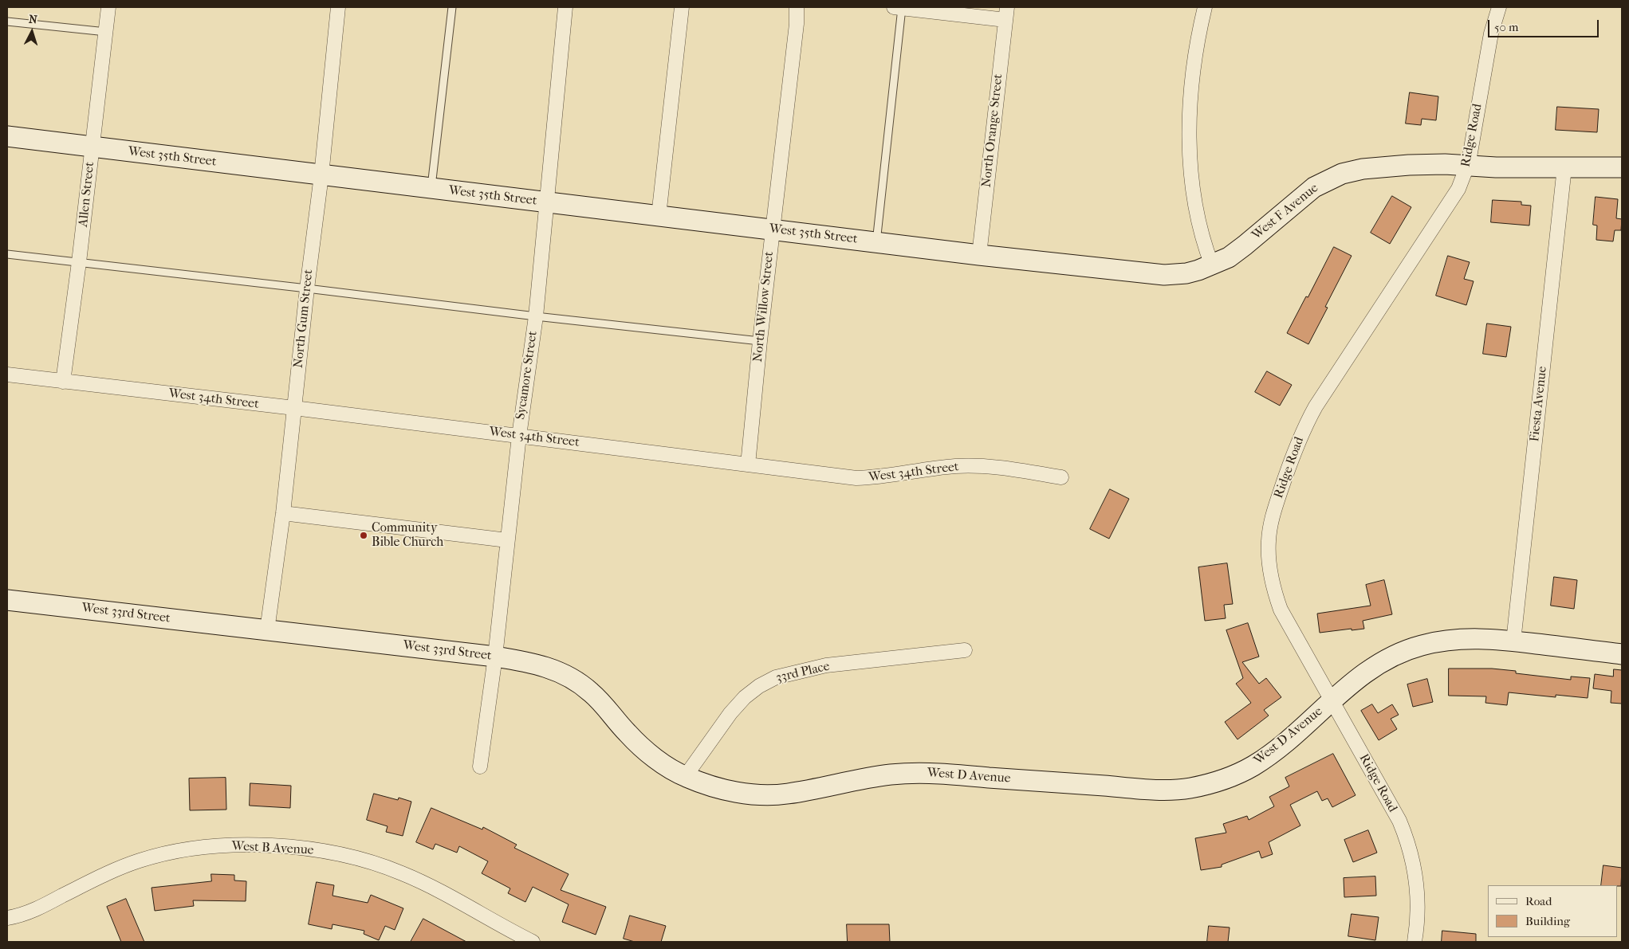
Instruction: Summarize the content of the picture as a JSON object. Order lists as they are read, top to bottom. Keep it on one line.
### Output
{"streets":{"street":["North Orange Street","Ridge Road","West 35th Street","Allen Street","West F Avenue","North Willow Street","North Gum Street","Sycamore Street","West 34th Street","Fiesta Avenue","West 33rd Street","33rd Place","West D Avenue","West B Avenue"]},"crossings":[["North Orange Street","West 35th Street"],["North Orange Street","West F Avenue"],["Ridge Road","West F Avenue"],["Ridge Road","West D Avenue"],["West 35th Street","Allen Street"],["West 35th Street","West F Avenue"],["West 35th Street","North Willow Street"],["West 35th Street","North Gum Street"],["West 35th Street","Sycamore Street"],["Allen Street","West 34th Street"],["West F Avenue","Fiesta Avenue"],["North Willow Street","West 34th Street"],["North Gum Street","West 34th Street"],["North Gum Street","West 33rd Street"],["Sycamore Street","West 34th Street"],["Sycamore Street","West 33rd Street"],["Fiesta Avenue","West D Avenue"],["West 33rd Street","33rd Place"],["West 33rd Street","West D Avenue"]],"places":["Community Bible Church"],"legend":["Road","Building"],"scale_bar":"50 m","north":"top"}
